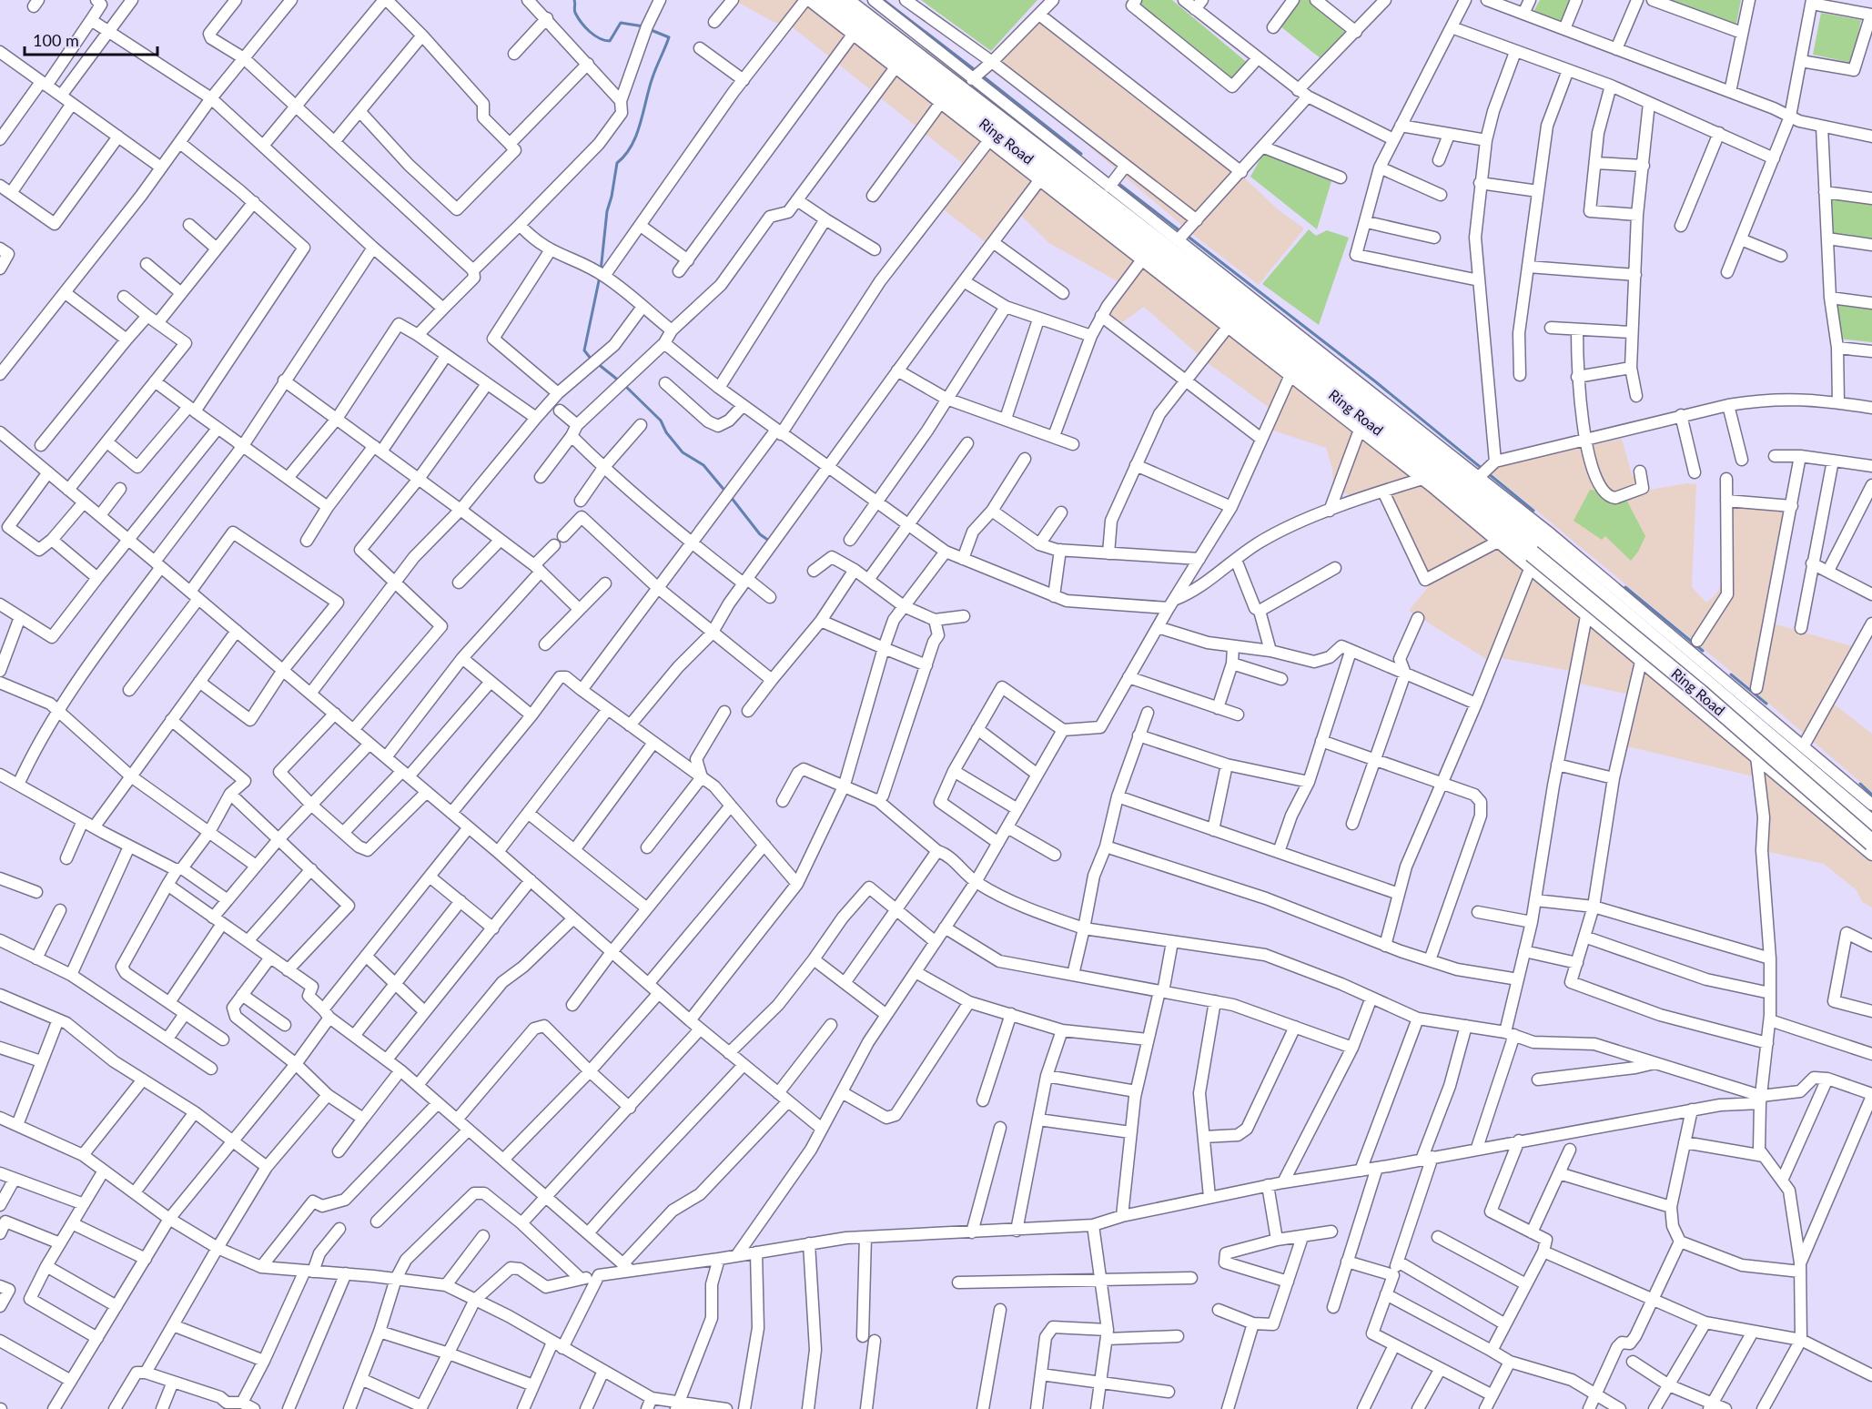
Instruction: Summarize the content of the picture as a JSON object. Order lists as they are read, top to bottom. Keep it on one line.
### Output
{"streets":{"highway":["Ring Road"]},"scale_bar":"100 m"}
